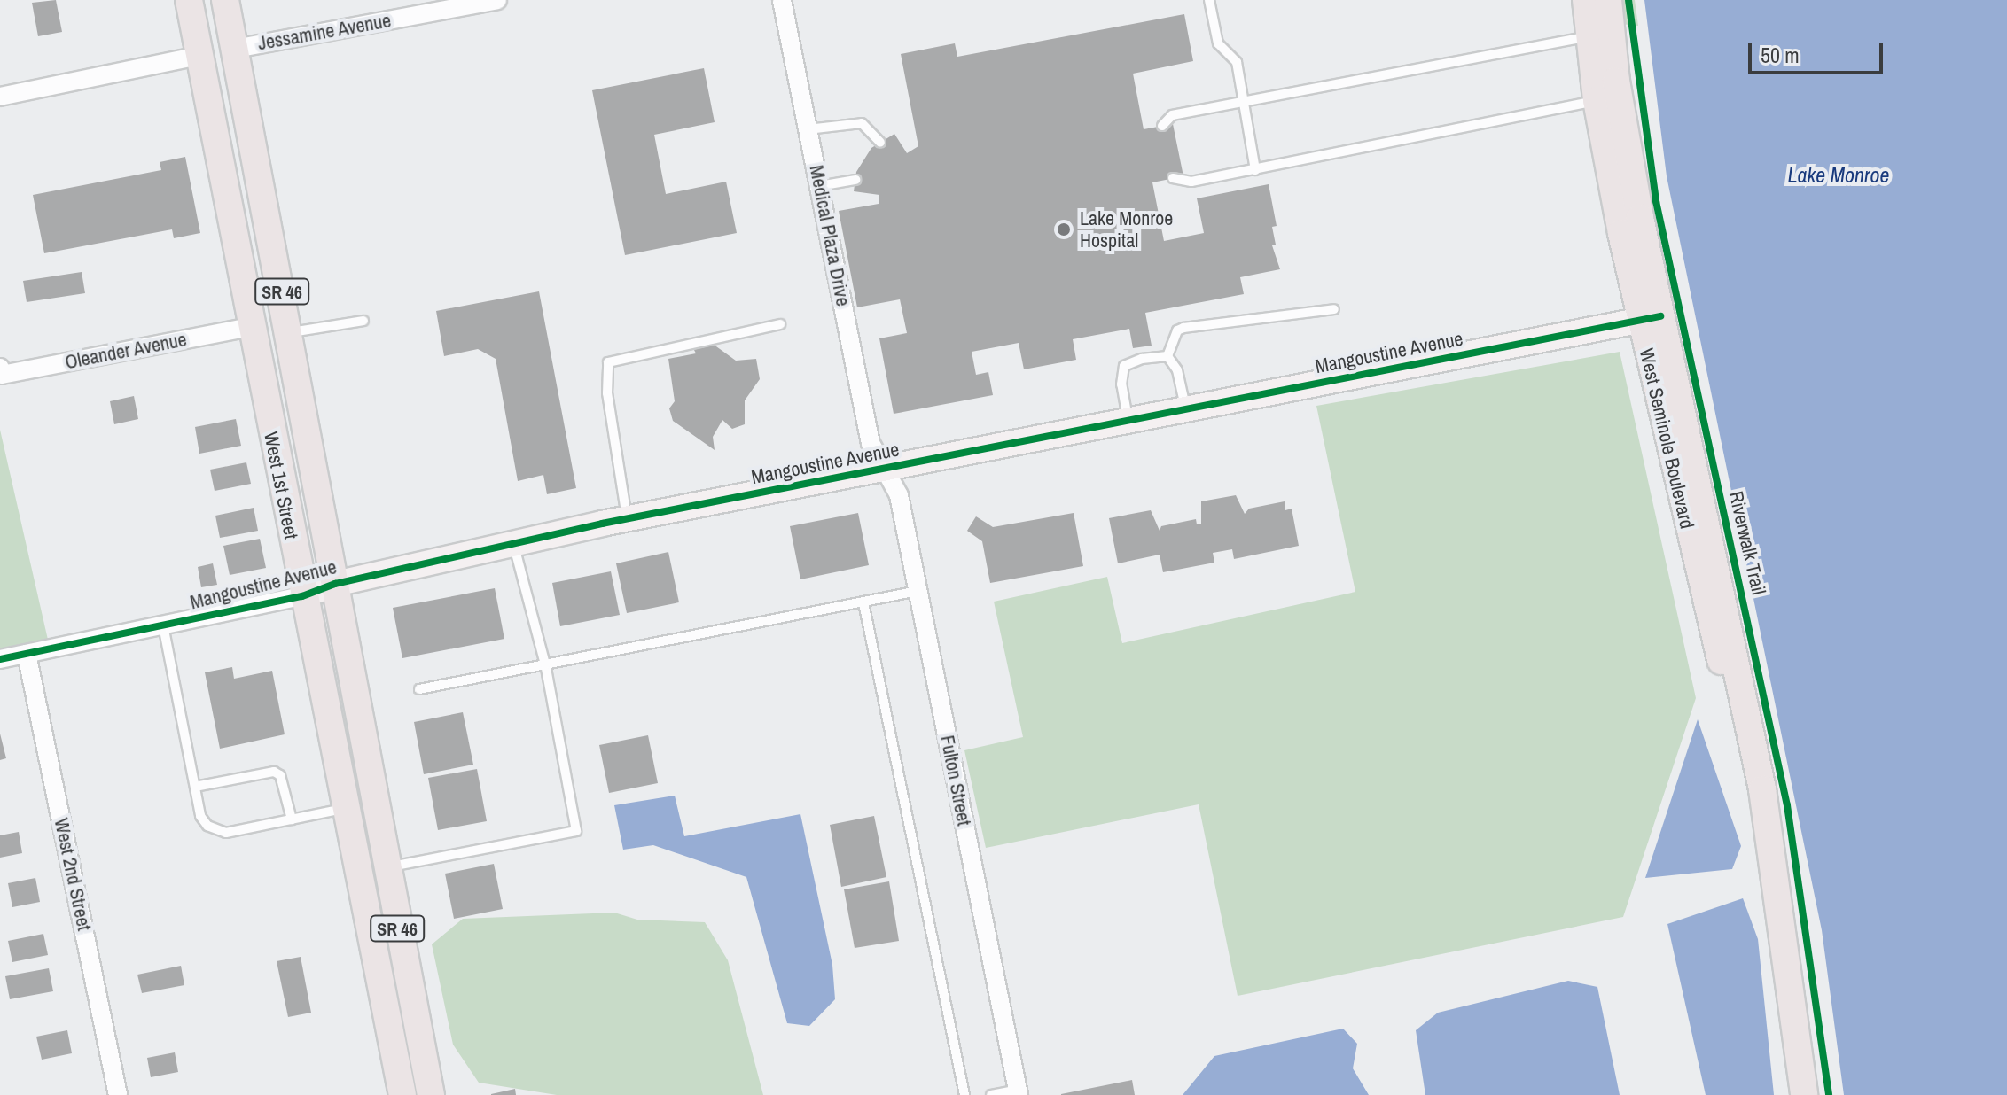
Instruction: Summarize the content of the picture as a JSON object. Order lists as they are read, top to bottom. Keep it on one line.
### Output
{"streets":{"main road":["SR 46","West Seminole Boulevard","West 1st Street"],"street":["Jessamine Avenue","Medical Plaza Drive","Oleander Avenue","Mangoustine Avenue","Fulton Street","West 2nd Street"],"cycle path":["Riverwalk Trail"]},"crossings":[["Jessamine Avenue","West 1st Street"],["Medical Plaza Drive","Mangoustine Avenue"],["Medical Plaza Drive","Fulton Street"],["Oleander Avenue","West 1st Street"],["Mangoustine Avenue","West Seminole Boulevard"],["Mangoustine Avenue","West 1st Street"],["Mangoustine Avenue","Fulton Street"],["Mangoustine Avenue","West 2nd Street"]],"water":["Lake Monroe"],"places":["Lake Monroe Hospital"],"scale_bar":"50 m"}
